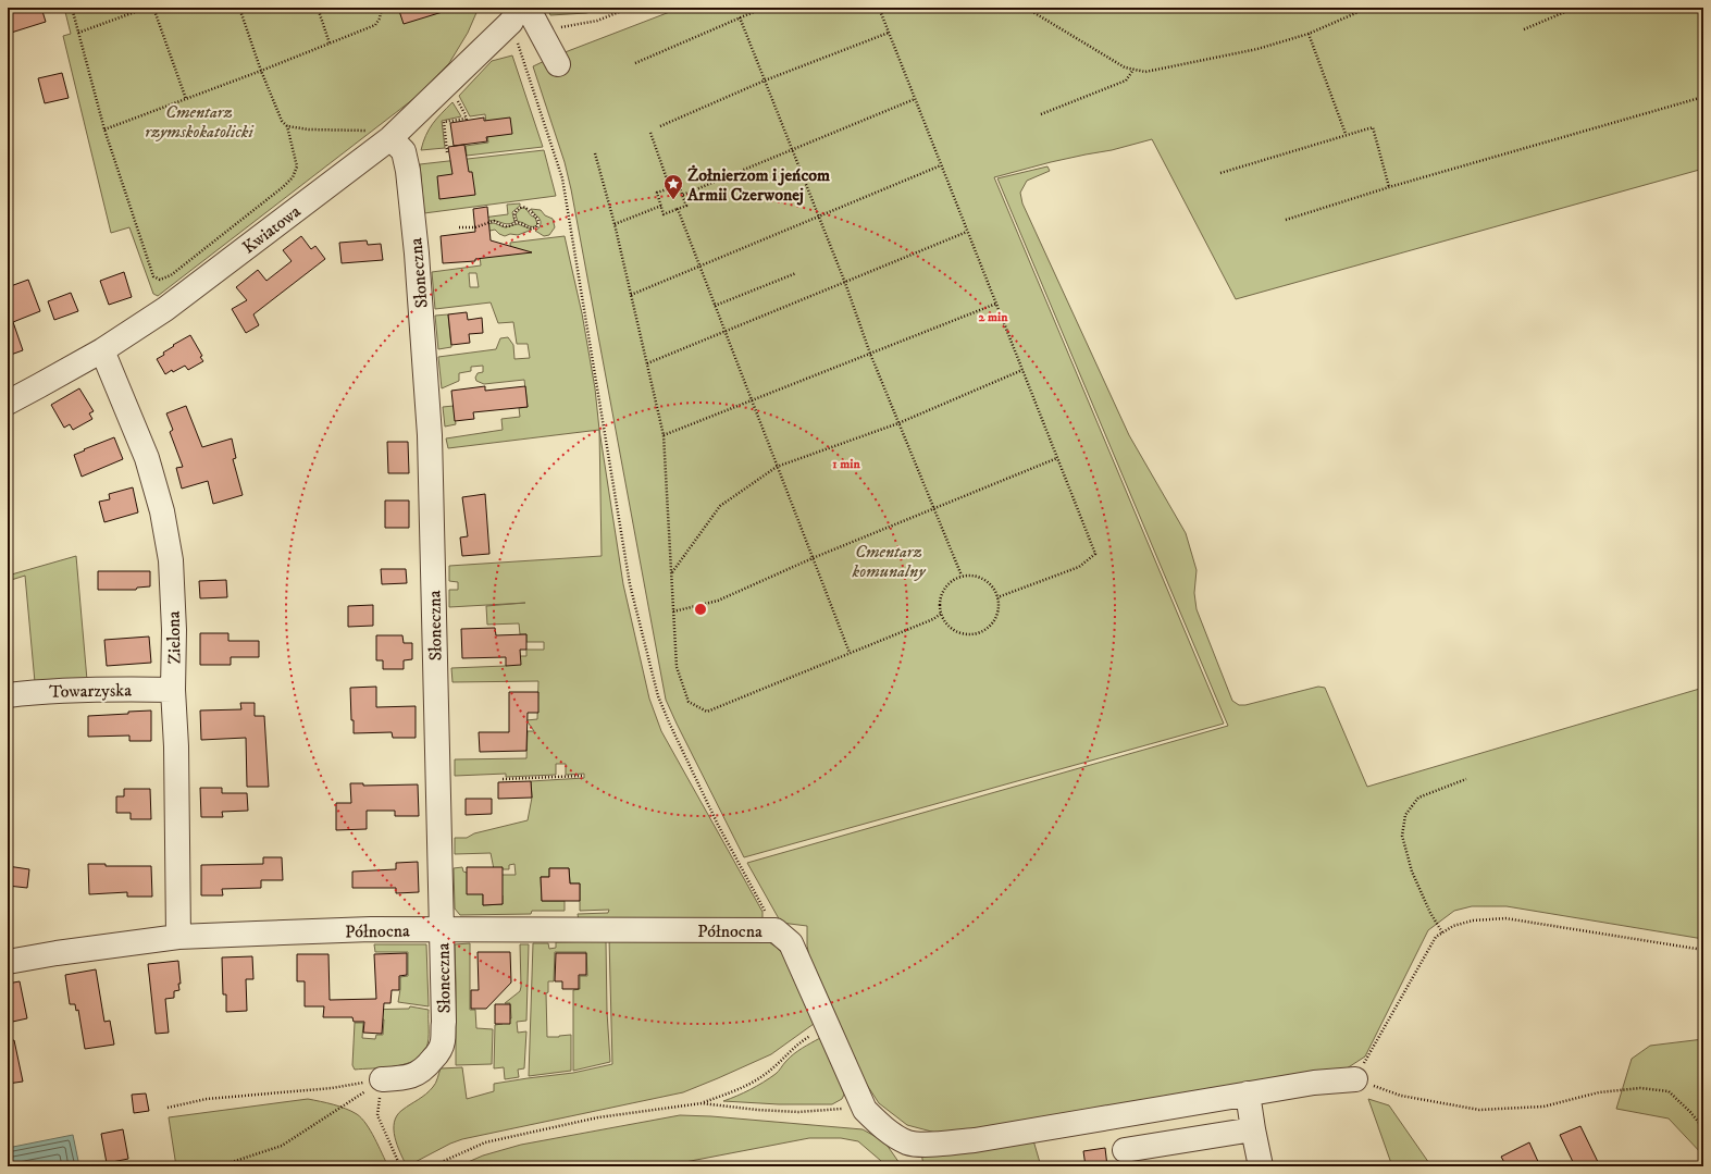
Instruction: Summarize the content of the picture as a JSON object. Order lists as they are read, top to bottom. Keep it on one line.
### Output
{"streets":{"street":["Kwiatowa","Słoneczna","Zielona","Towarzyska","Północna"]},"crossings":[["Kwiatowa","Słoneczna"],["Kwiatowa","Zielona"],["Słoneczna","Północna"],["Zielona","Towarzyska"],["Zielona","Północna"]],"parks":["Cmentarz rzymskokatolicki","Cmentarz komunalny"],"places":{"place":["Żołnierzom i jeńcom Armii Czerwonej"]},"rings":["2 min","1 min"]}
